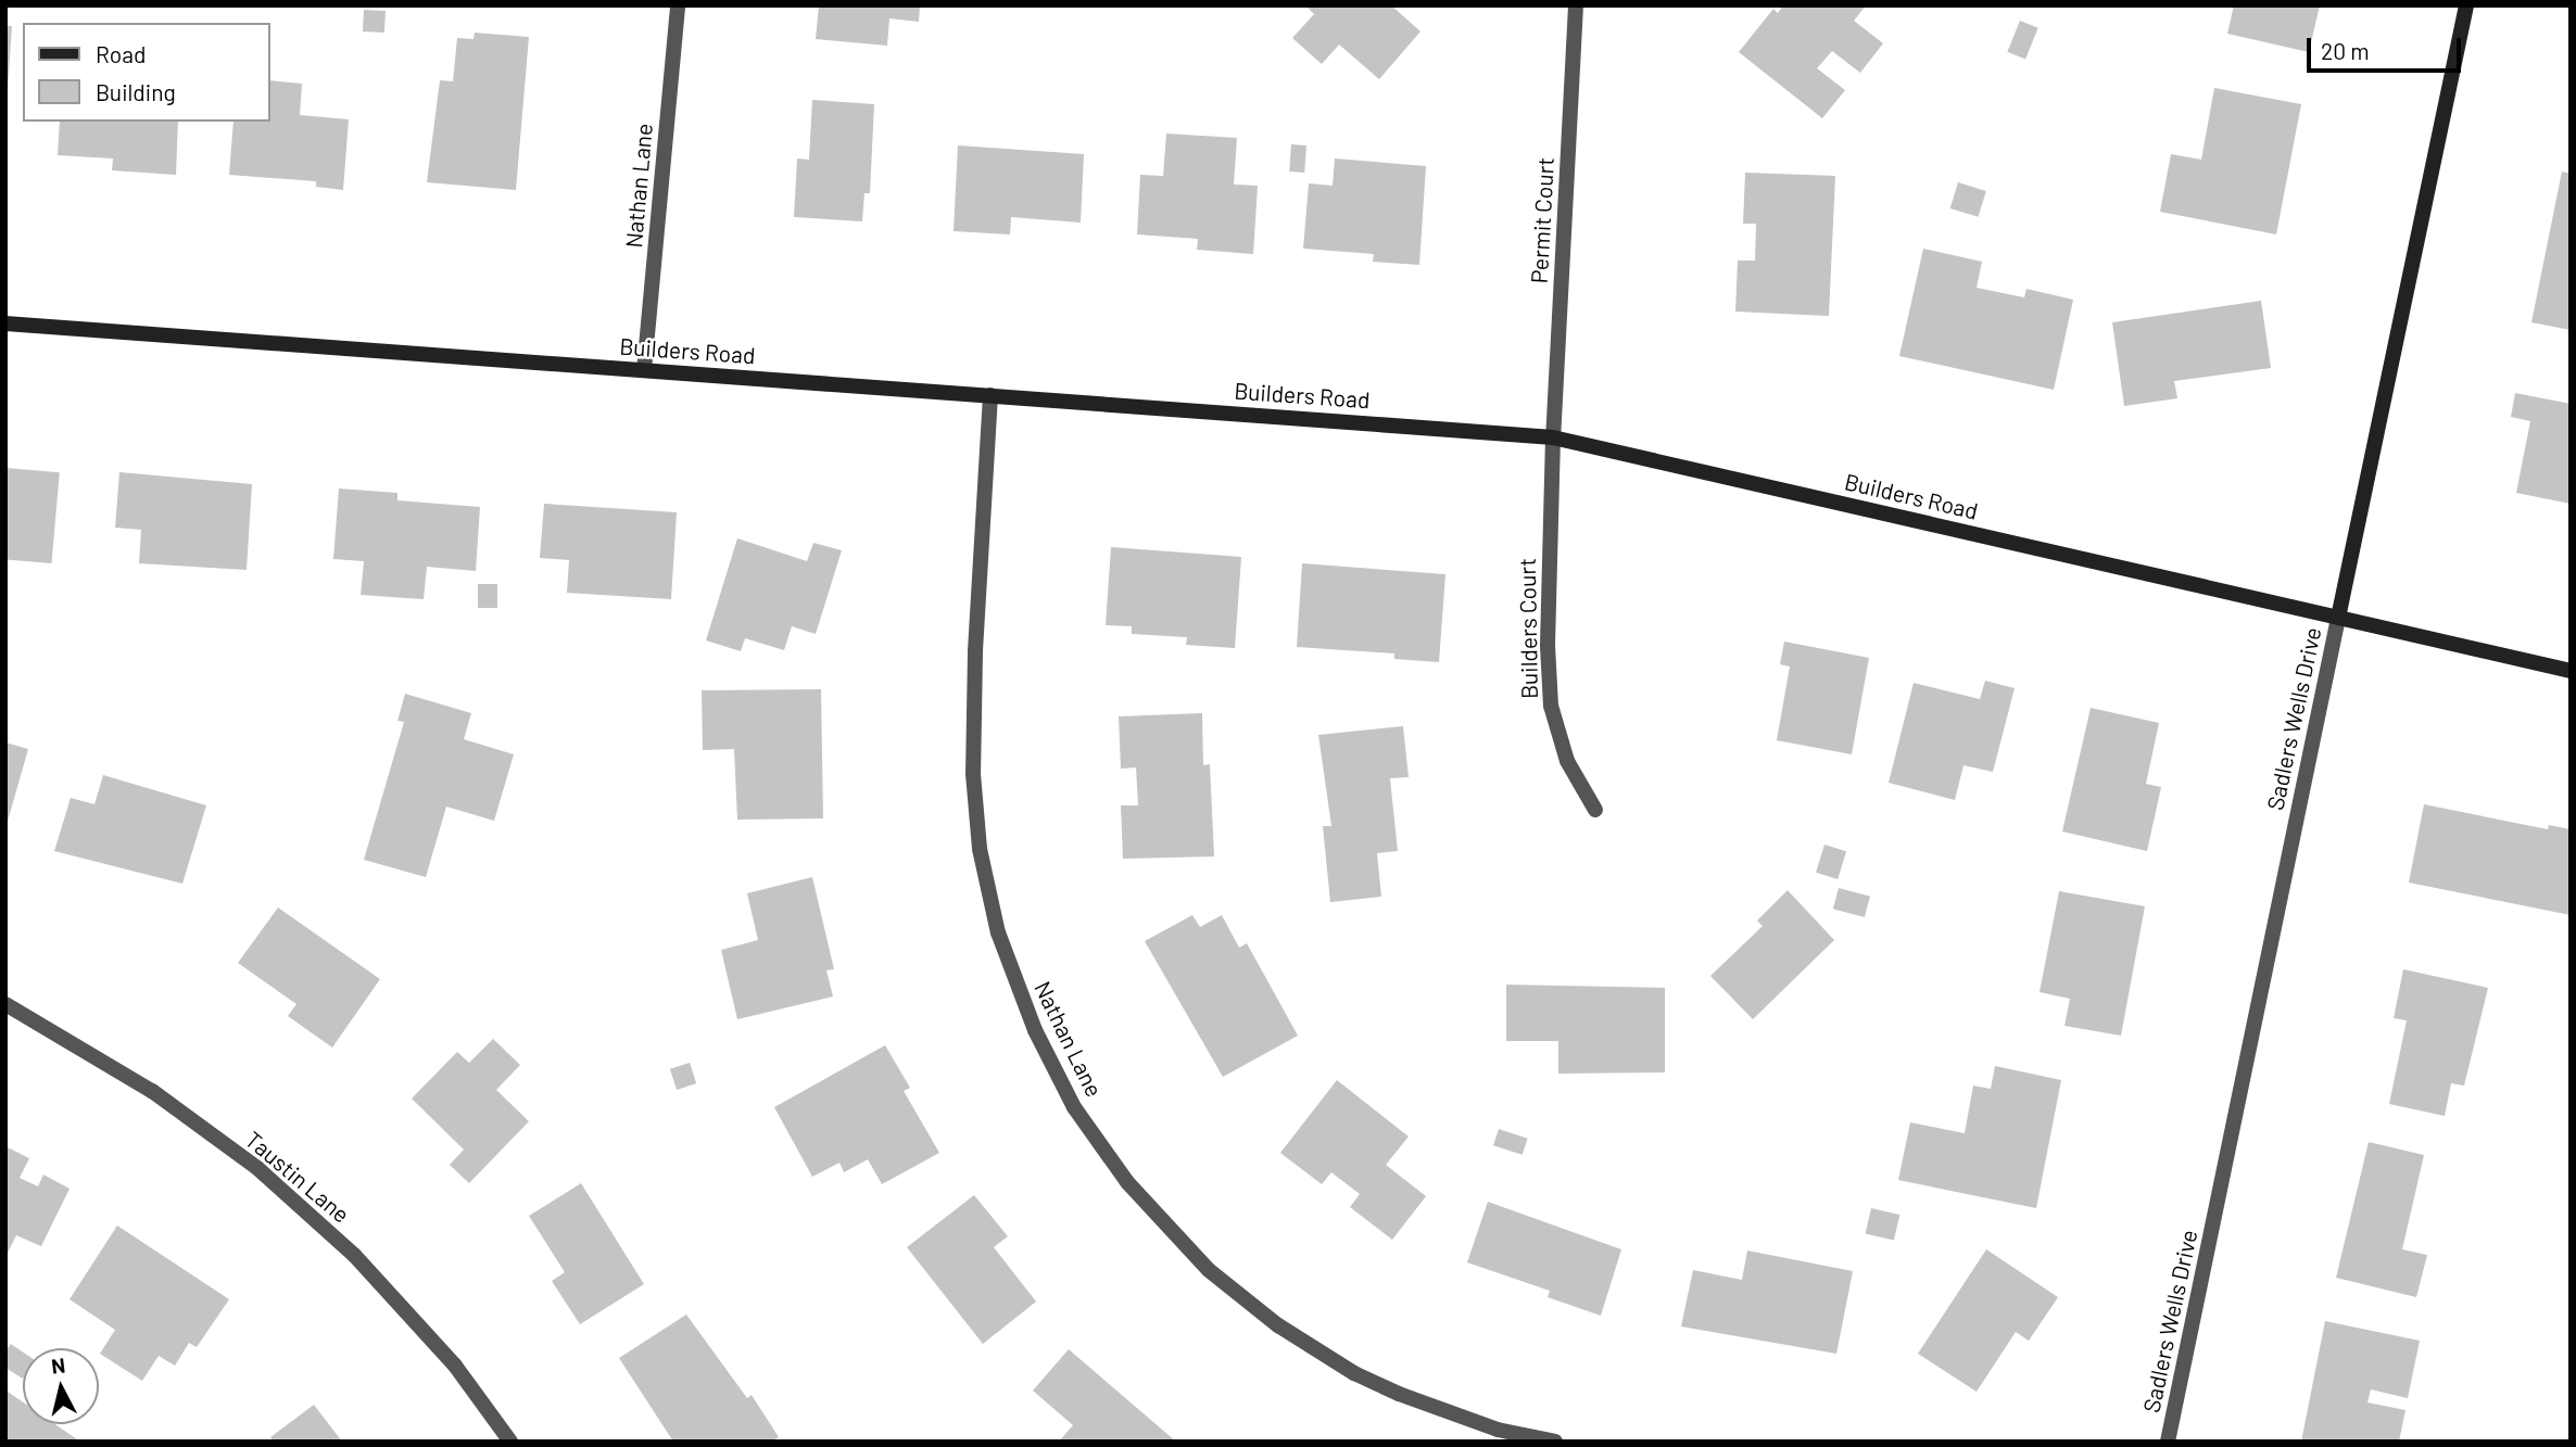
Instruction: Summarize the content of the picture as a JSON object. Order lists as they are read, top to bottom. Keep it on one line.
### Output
{"streets":{"street":["Nathan Lane","Permit Court","Builders Road","Builders Court","Sadlers Wells Drive","Taustin Lane"]},"crossings":[["Nathan Lane","Builders Road"],["Permit Court","Builders Road"],["Permit Court","Builders Court"],["Builders Road","Builders Court"],["Builders Road","Sadlers Wells Drive"]],"legend":["Road","Building"],"scale_bar":"20 m","north":"top"}
